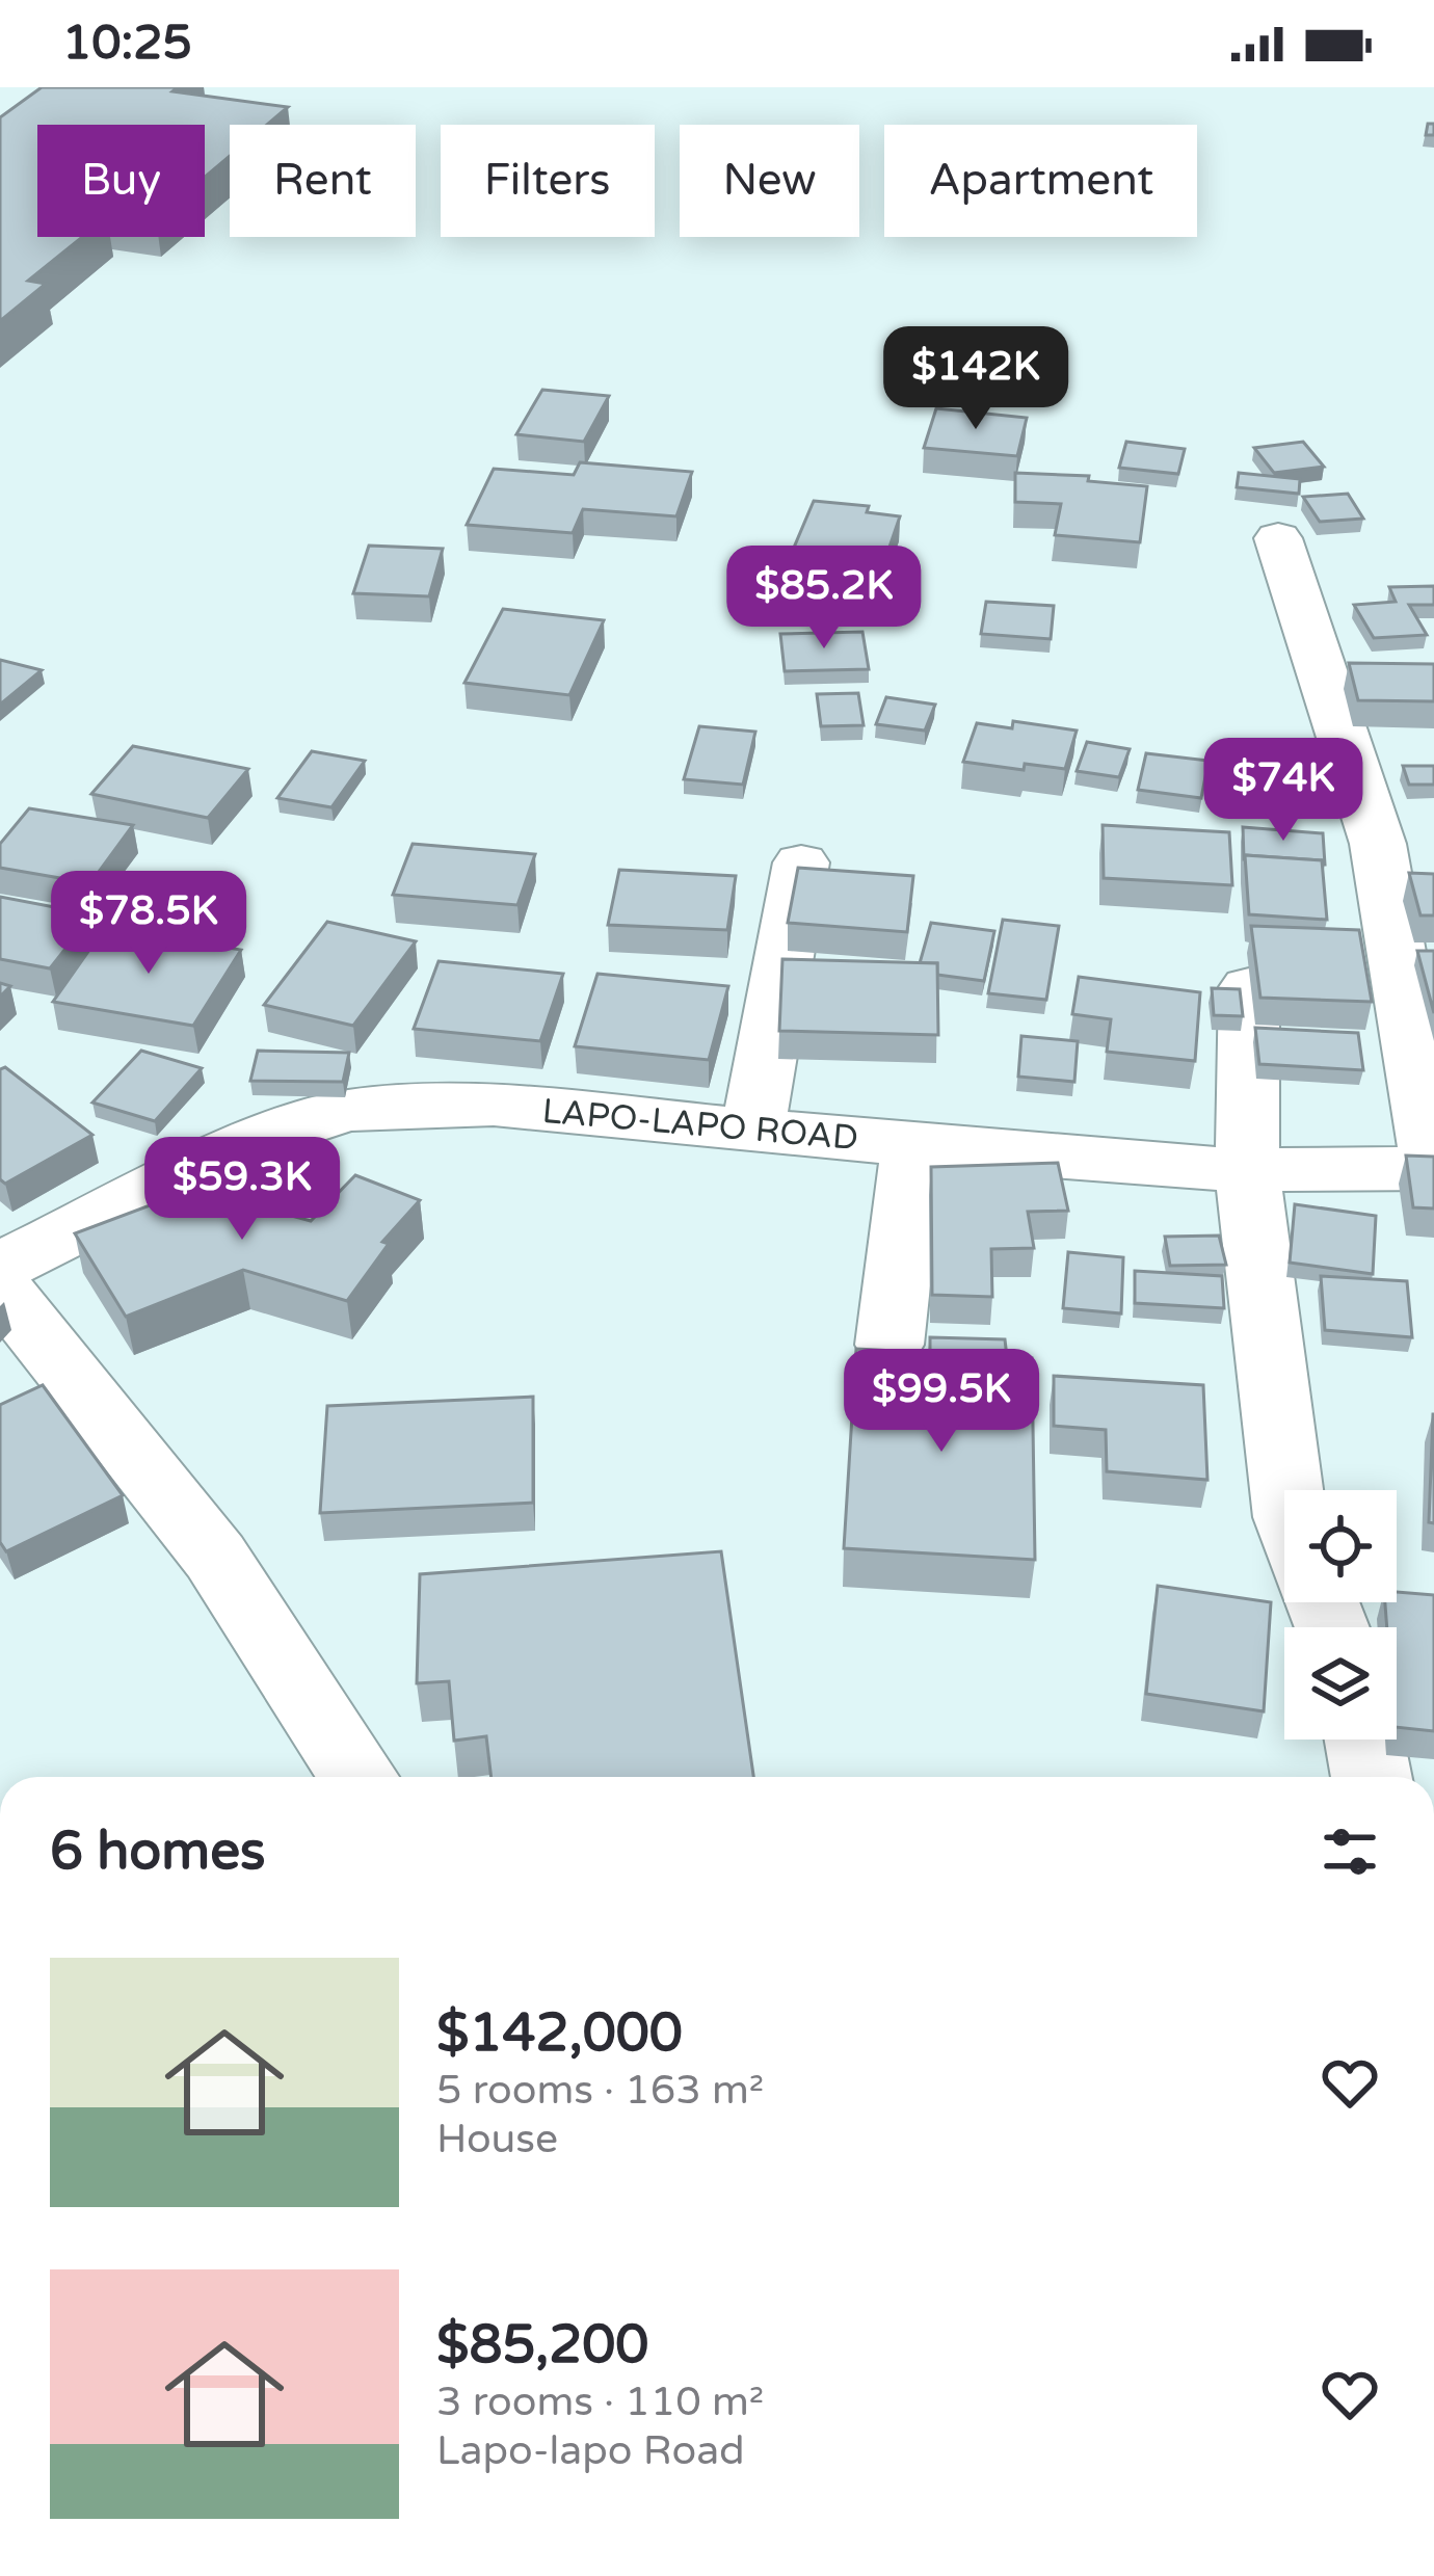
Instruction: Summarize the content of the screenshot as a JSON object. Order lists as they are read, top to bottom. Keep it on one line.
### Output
{"streets":{"street":["LAPO-LAPO ROAD"]},"page":{"status":"10:25","chip":["Buy","Rent","Filters","New","Apartment"],"price":["$142K","$85.2K","$74K","$78.5K","$59.3K","$99.5K"],"heading":"6 homes","list":[{"name":"$142,000","note":"5 rooms · 163 m² · House"},{"name":"$85,200","note":"3 rooms · 110 m² · Lapo-lapo Road"}]}}
